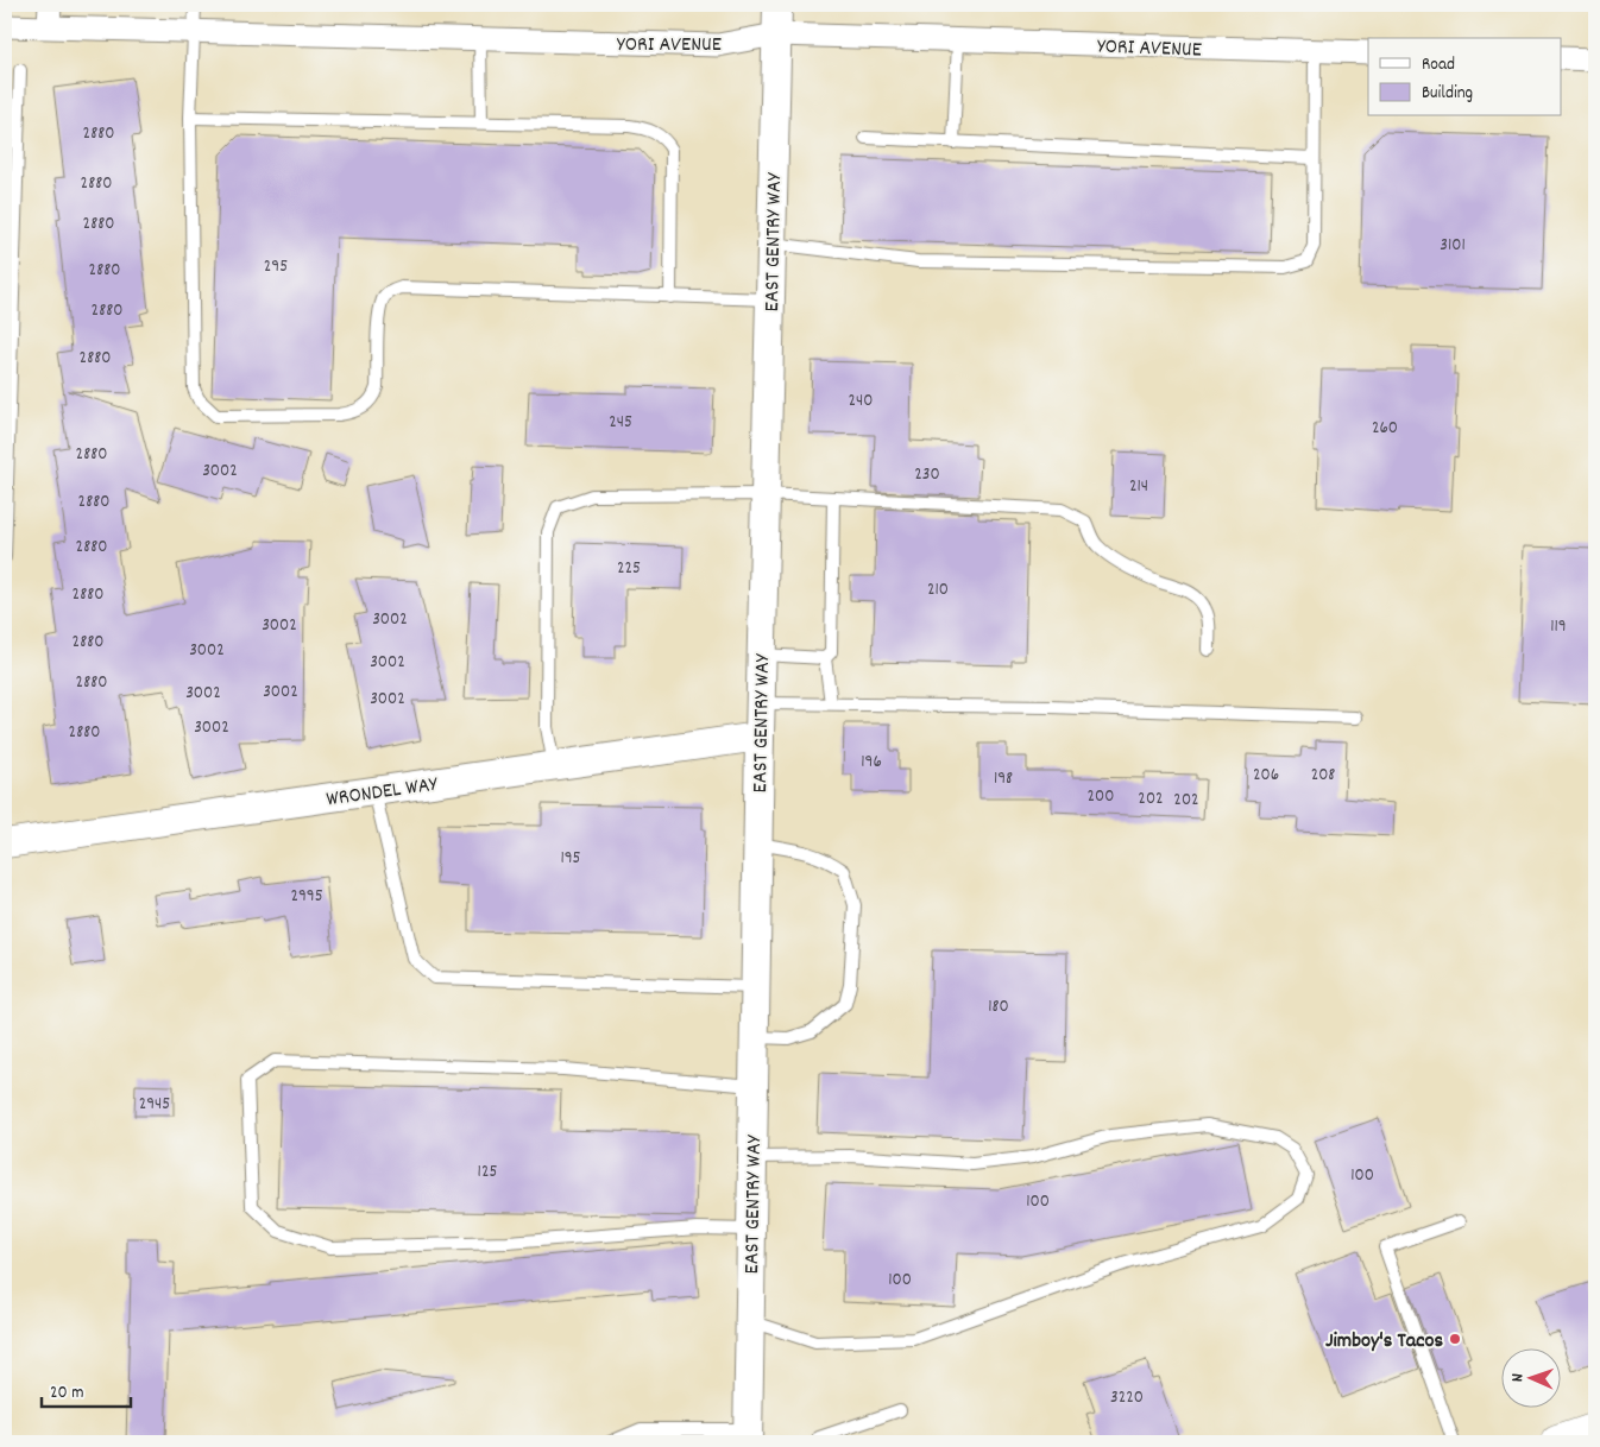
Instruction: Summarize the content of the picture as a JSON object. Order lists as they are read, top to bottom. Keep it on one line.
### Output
{"streets":{"street":["YORI AVENUE","EAST GENTRY WAY","WRONDEL WAY"]},"crossings":[["YORI AVENUE","EAST GENTRY WAY"],["EAST GENTRY WAY","WRONDEL WAY"]],"places":["Jimboy's Tacos"],"house_numbers":["2880","2880","2880","3101","295","2880","2880","2880","240","245","260","2880","3002","230","214","2880","2880","225","210","2880","3002","3002","119","2880","3002","3002","2880","3002","3002","3002","3002","2880","196","206","208","198","200","202","202","195","2995","180","2945","125","100","100","100","3220"],"legend":["Road","Building"],"scale_bar":"20 m","north":"left"}
